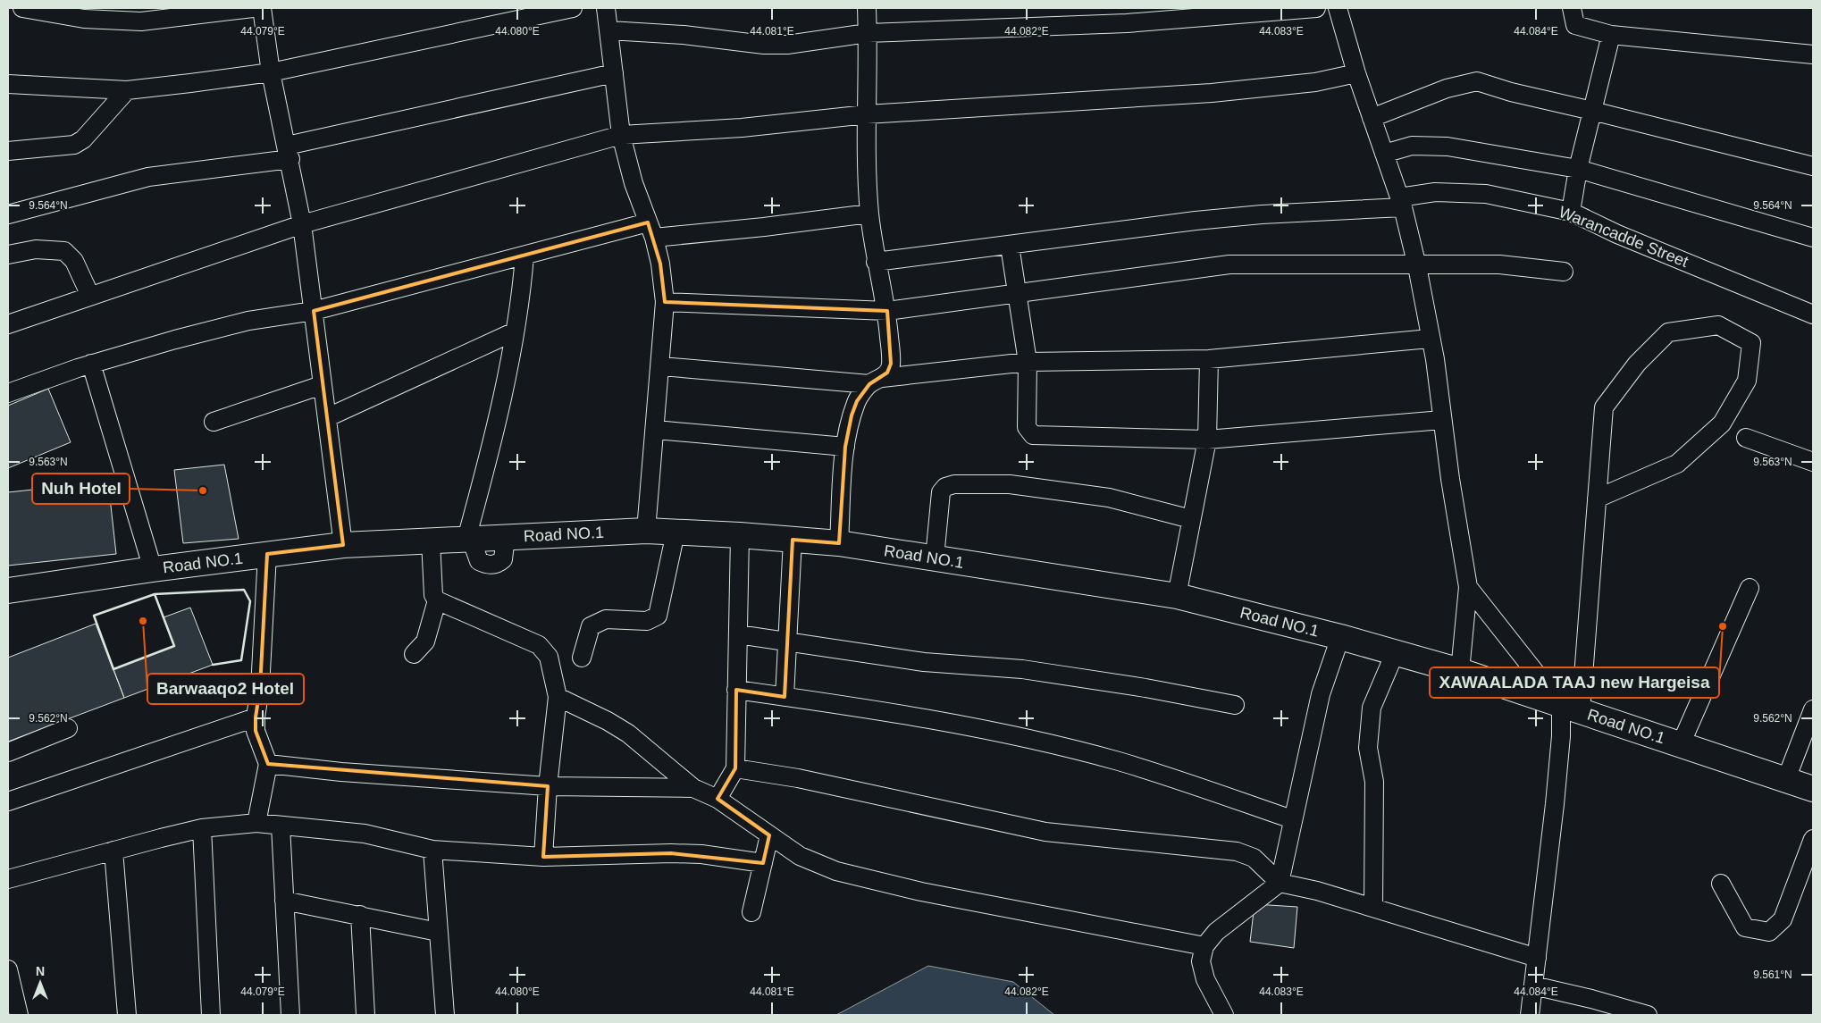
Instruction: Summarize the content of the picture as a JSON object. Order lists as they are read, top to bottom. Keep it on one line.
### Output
{"streets":{"highway":["Road NO.1"],"street":["Warancadde Street"]},"places":["Nuh Hotel","Barwaaqo2 Hotel","XAWAALADA TAAJ new Hargeisa"],"north":"top","coordinates":["44.079°E","44.080°E","44.081°E","44.082°E","44.083°E","44.084°E","9.564°N","9.563°N","9.562°N","9.561°N"]}
